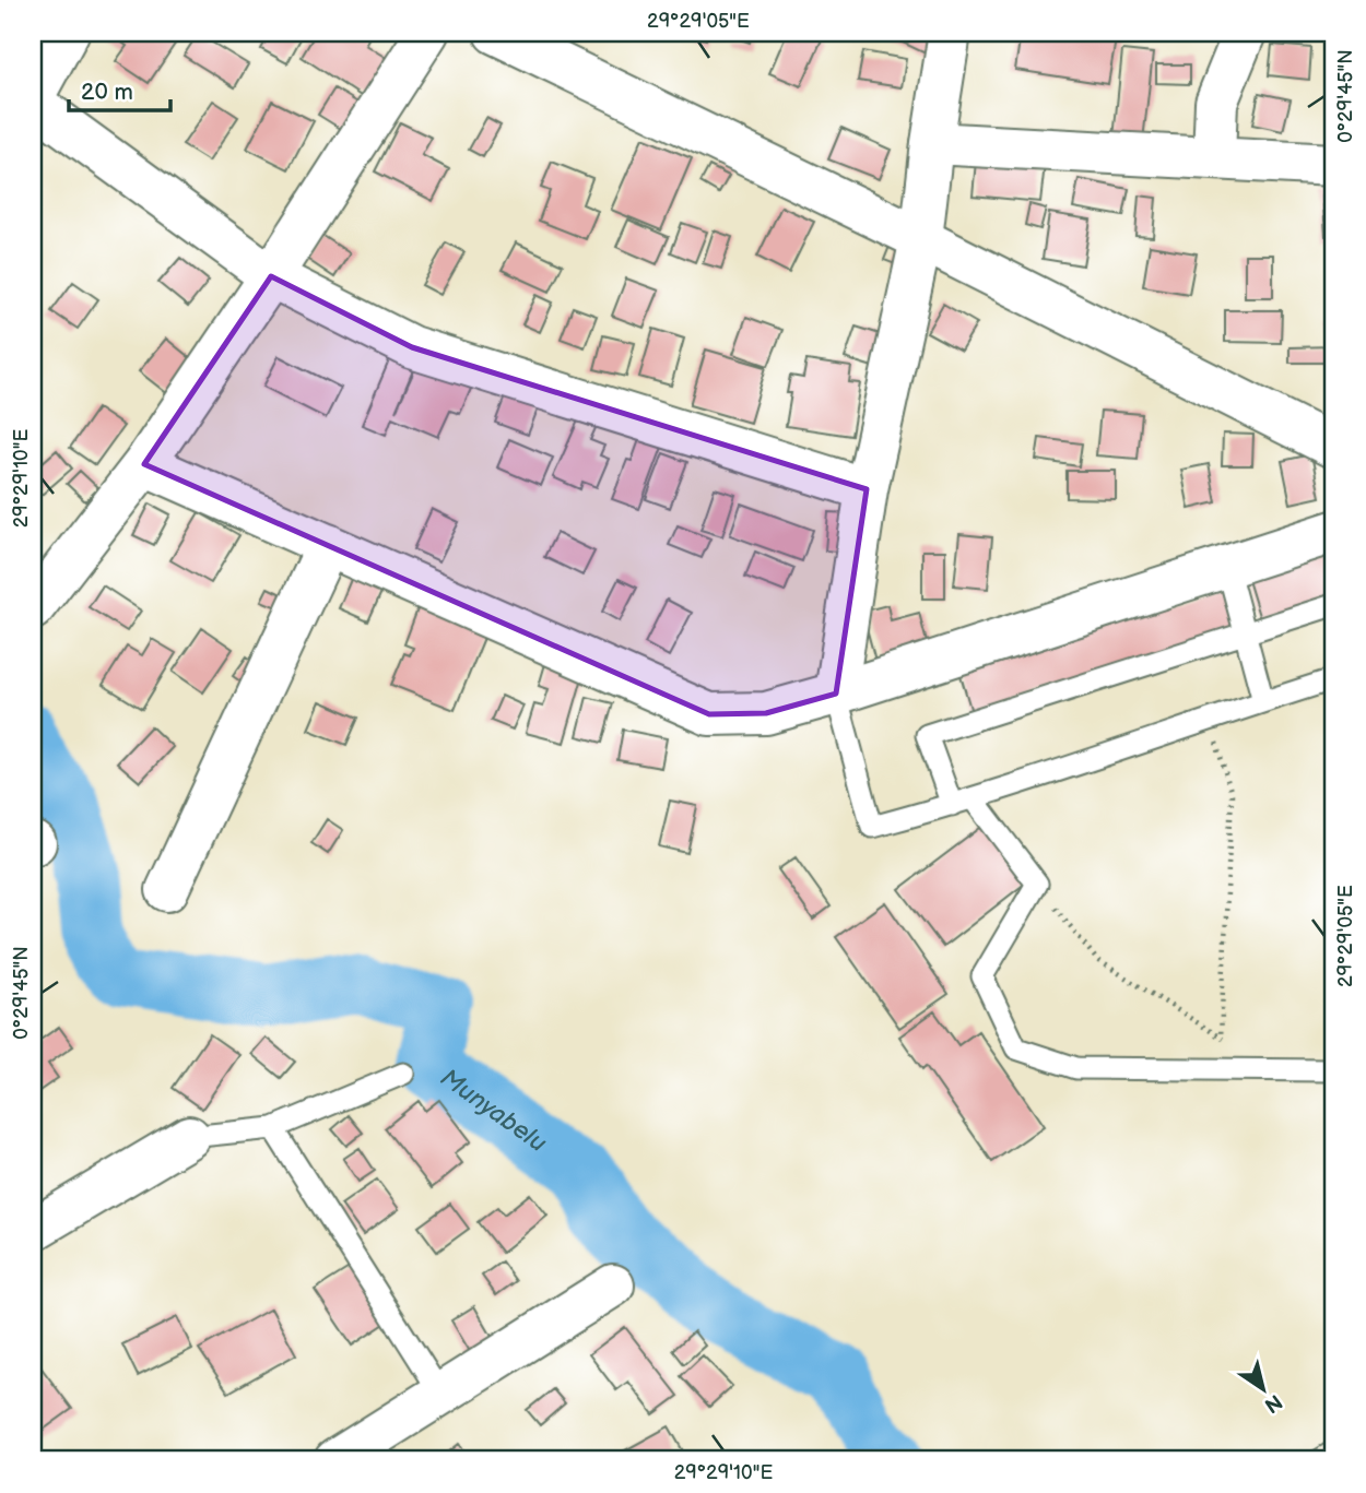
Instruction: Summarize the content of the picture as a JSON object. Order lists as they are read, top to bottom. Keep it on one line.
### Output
{"water":["Munyabelu"],"scale_bar":"20 m","north":"bottom right","coordinates":["29°29'05\"E","0°29'45\"N","29°29'10\"E"]}
